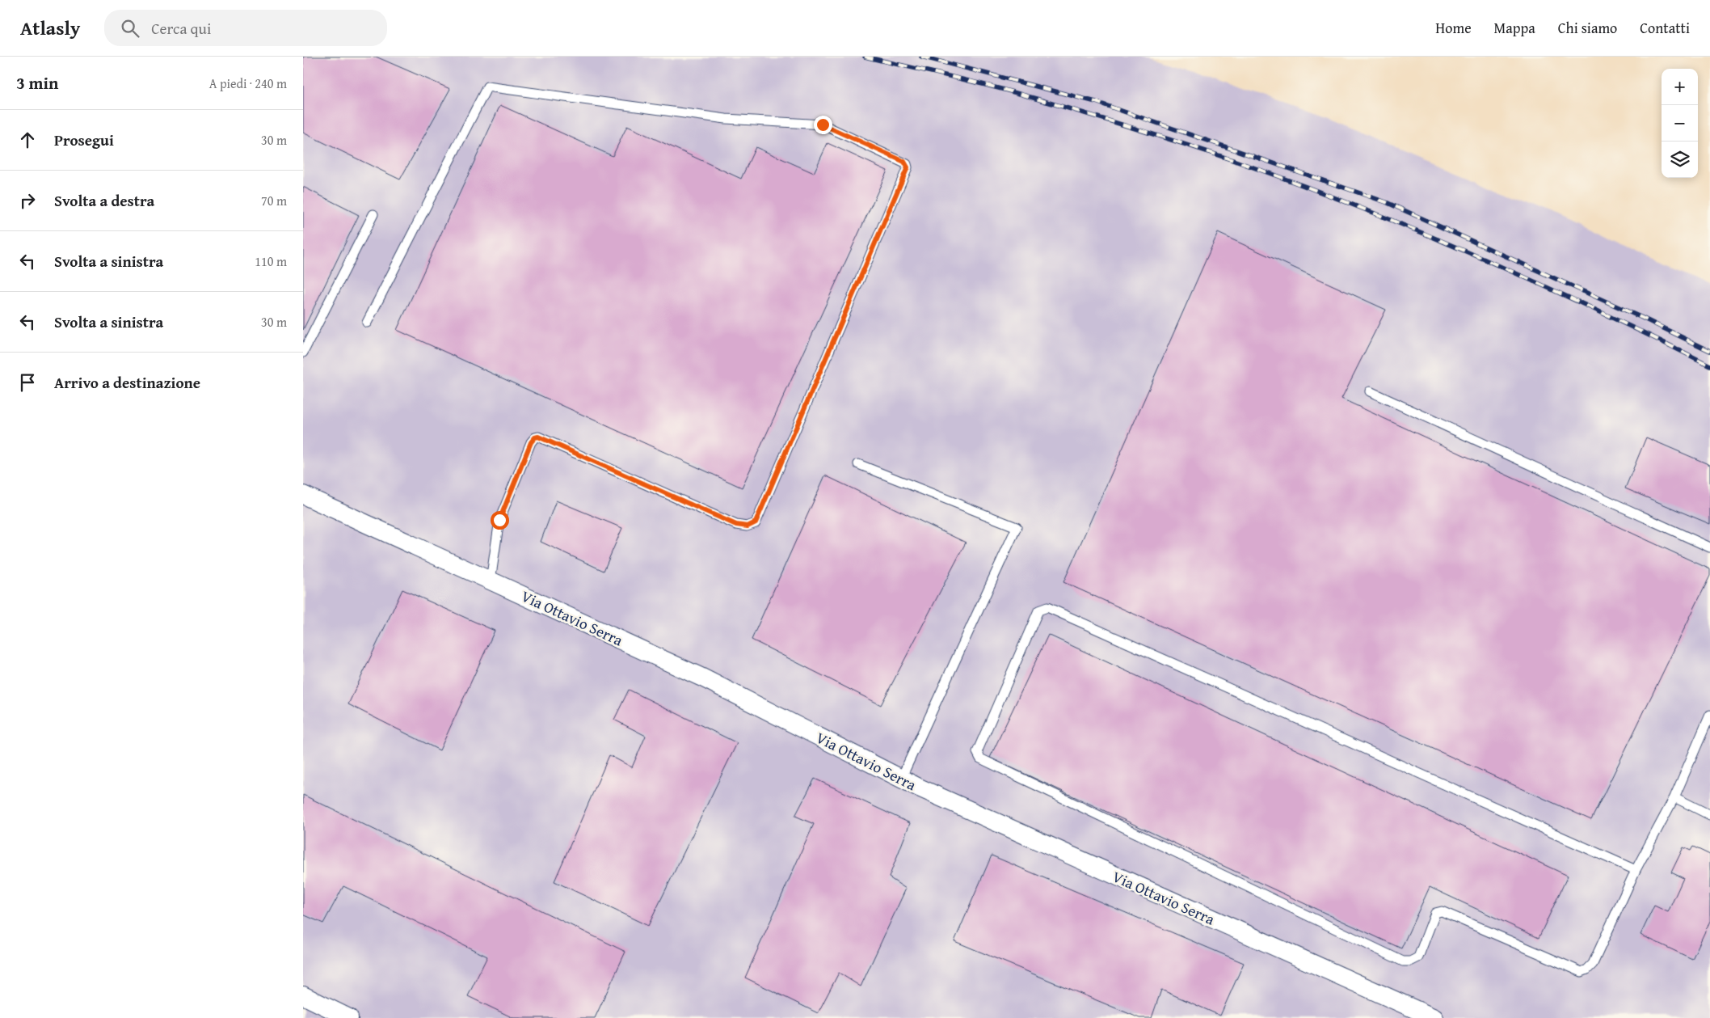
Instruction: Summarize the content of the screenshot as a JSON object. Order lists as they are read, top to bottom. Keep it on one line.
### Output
{"streets":{"street":["Via Ottavio Serra"]},"page":{"header":"Atlasly","search":"Cerca qui","nav":["Home","Mappa","Chi siamo","Contatti"],"heading":["3 min","A piedi · 240 m"],"map_buttons":["+","−"],"list":[["Prosegui","30 m"],["Svolta a destra","70 m"],["Svolta a sinistra","110 m"],["Svolta a sinistra","30 m"],"Arrivo a destinazione"]}}
